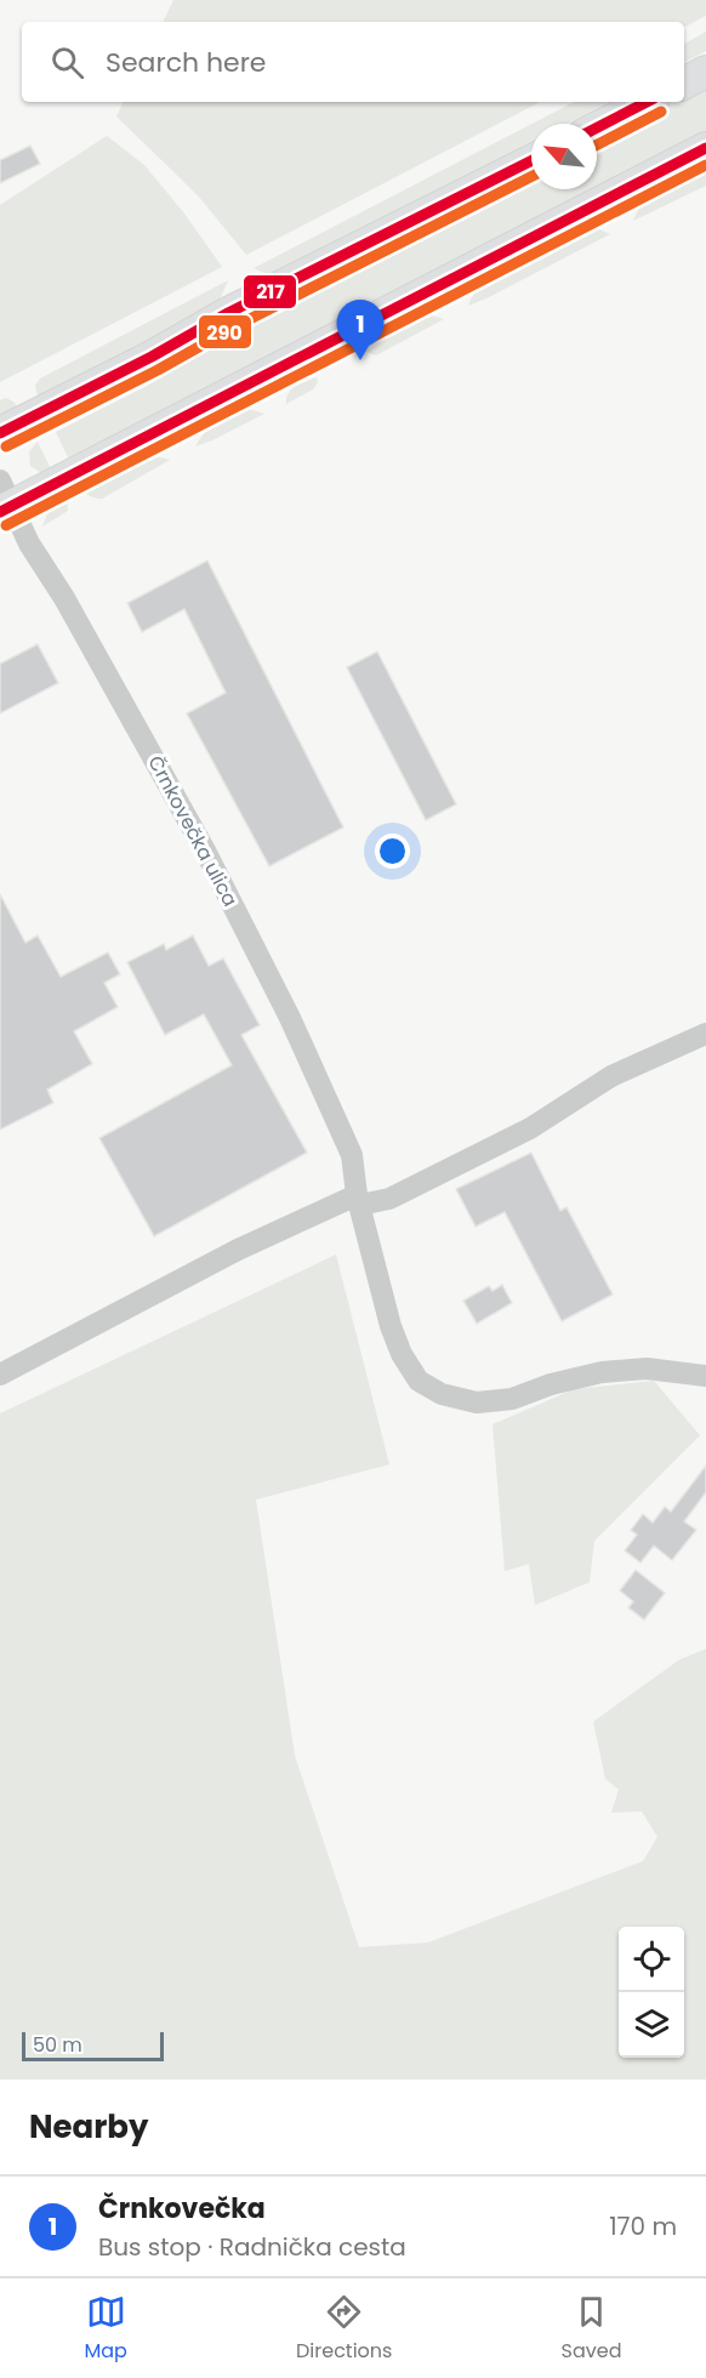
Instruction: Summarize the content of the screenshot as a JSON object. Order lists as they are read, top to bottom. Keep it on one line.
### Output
{"streets":{"street":["Črnkovečka ulica"]},"lines":["transit line 217","transit line 290"],"scale_bar":"50 m","north":"top left","page":{"search":"Search here","pins":"1","scale":"50 m","heading":"Nearby","list":[{"mark":"1","name":"Črnkovečka","note":"Bus stop · Radnička cesta","value":"170 m"}],"nav":["Map","Directions","Saved"]}}
